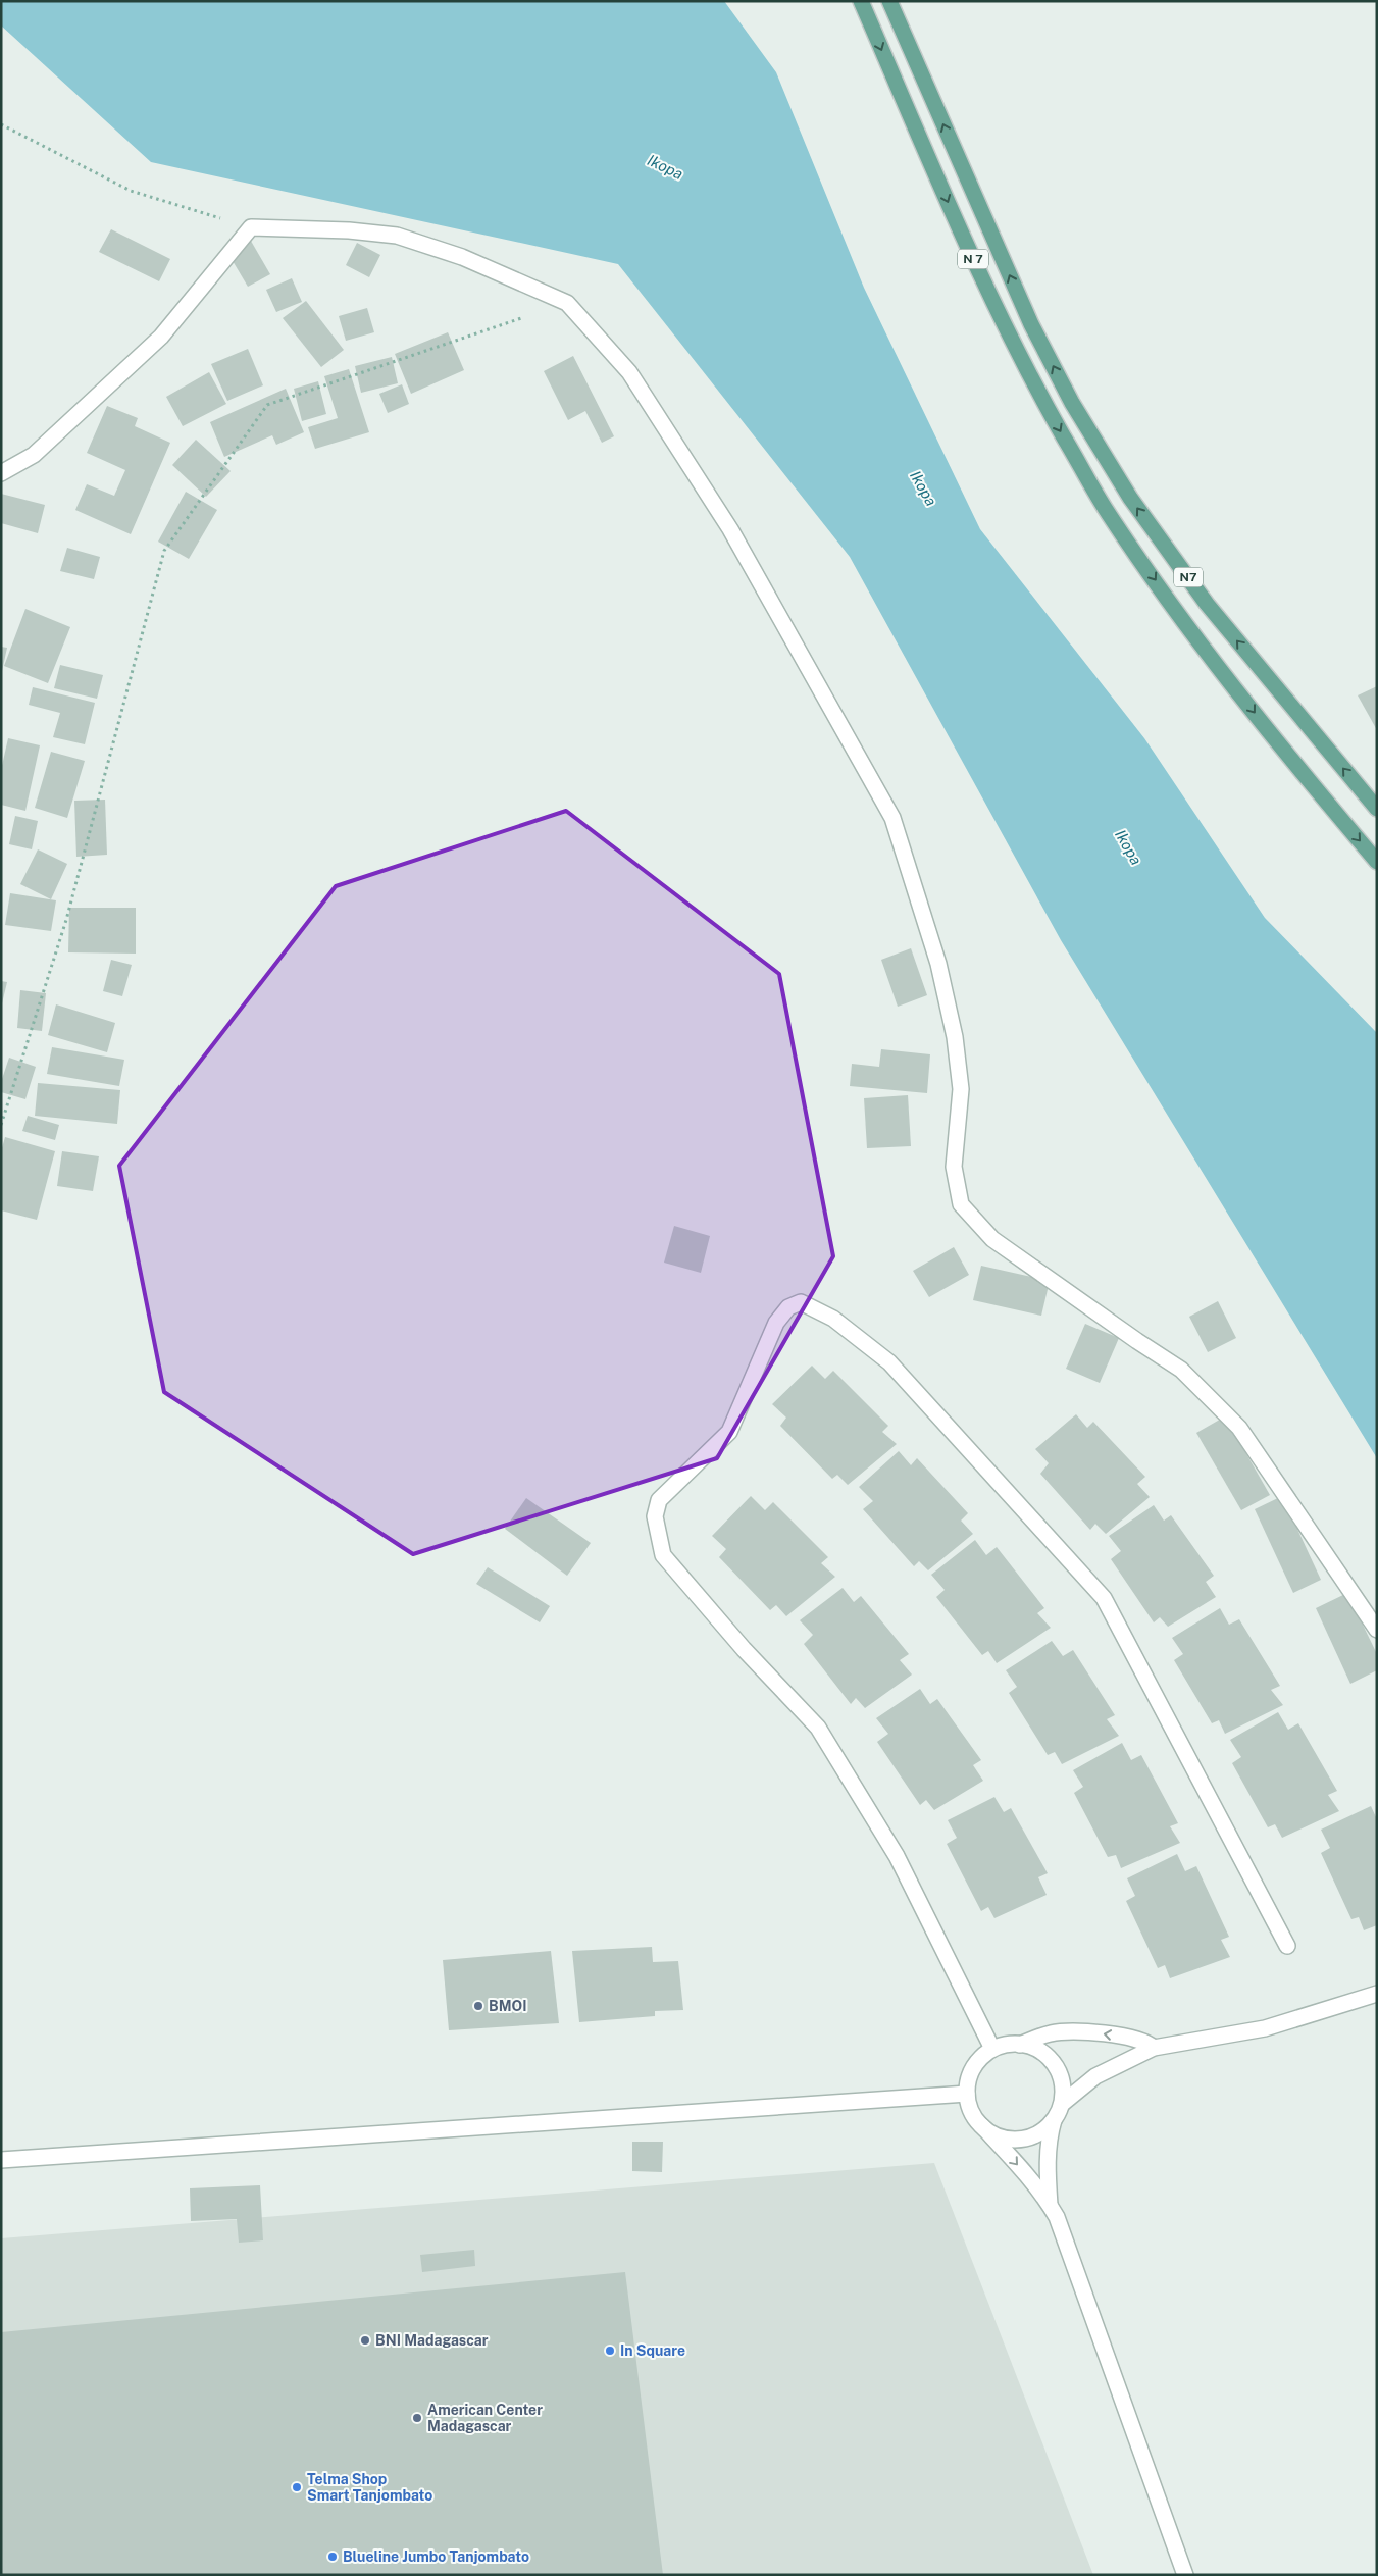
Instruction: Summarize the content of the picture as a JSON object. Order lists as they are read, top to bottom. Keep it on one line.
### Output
{"streets":{"main road":["N 7","N7"]},"crossings":[["N 7","N7"]],"water":["Ikopa"],"places":["BMOI","BNI Madagascar","In Square","American Center Madagascar","Telma Shop Smart Tanjombato","Blueline Jumbo Tanjombato"]}
